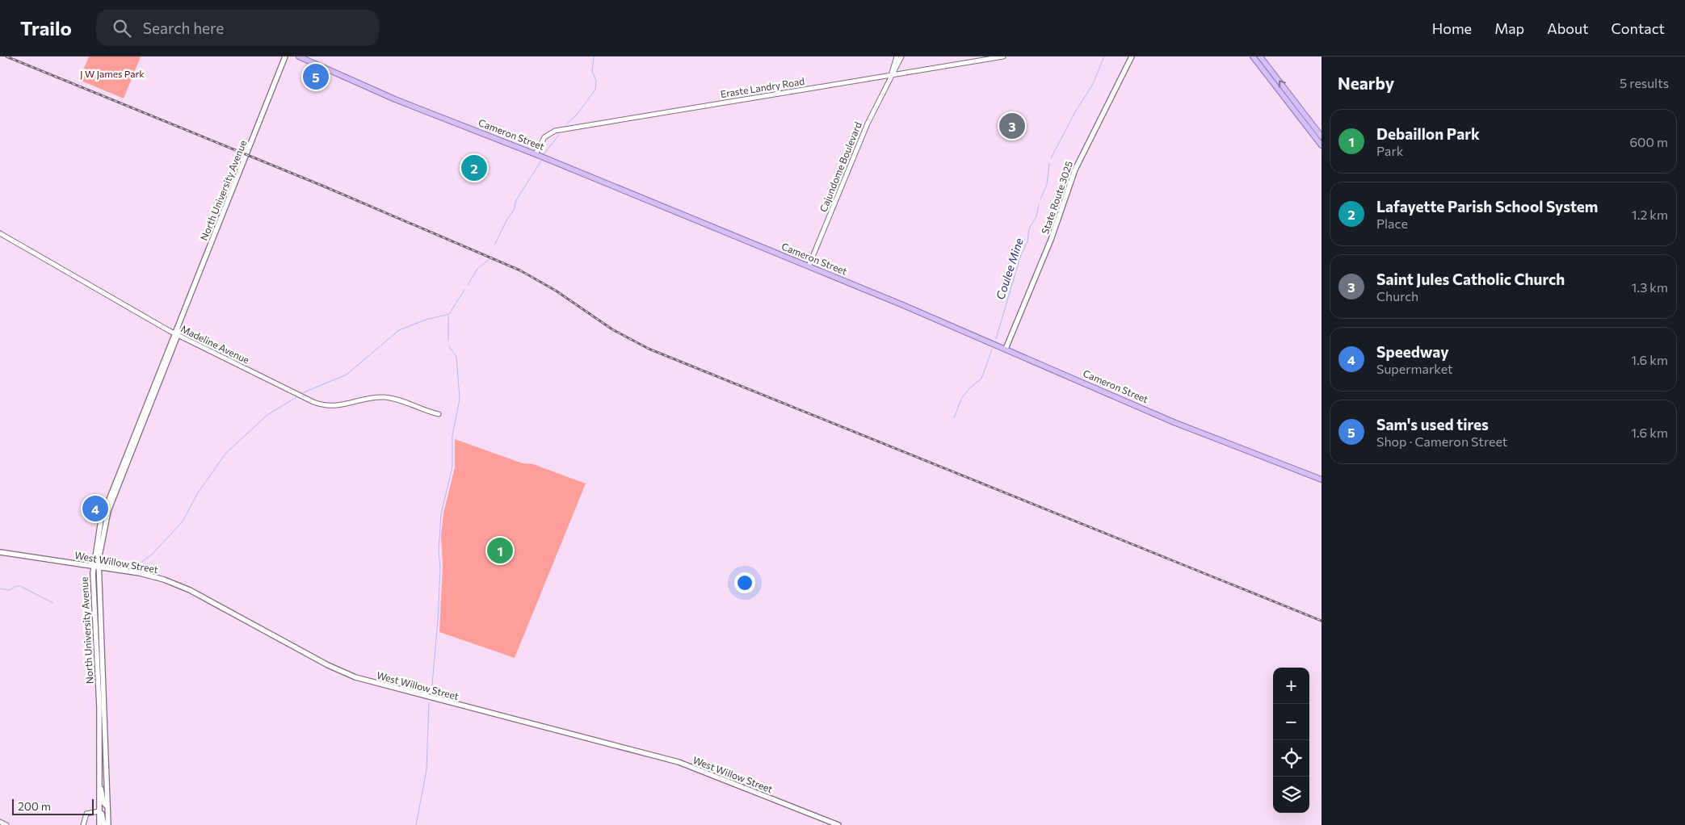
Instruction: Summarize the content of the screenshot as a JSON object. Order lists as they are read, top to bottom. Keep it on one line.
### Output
{"streets":{"main road":["Cameron Street","North University Avenue","State Route 3025","West Willow Street"],"street":["Eraste Landry Road","Cajundome Boulevard","Madeline Avenue"]},"crossings":[["Eraste Landry Road","Cameron Street"],["Eraste Landry Road","Cajundome Boulevard"],["Cameron Street","Cajundome Boulevard"],["Cameron Street","State Route 3025"],["North University Avenue","Madeline Avenue"],["North University Avenue","West Willow Street"]],"water":["Coulee Mine"],"parks":["J W James Park"],"scale_bar":"200 m","page":{"header":"Trailo","search":"Search here","nav":["Home","Map","About","Contact"],"heading":["Nearby","5 results"],"pins":["5","3","2","4","1"],"list":[{"mark":"1","name":"Debaillon Park","note":"Park","value":"600 m"},{"mark":"2","name":"Lafayette Parish School System","note":"Place","value":"1.2 km"},{"mark":"3","name":"Saint Jules Catholic Church","note":"Church","value":"1.3 km"},{"mark":"4","name":"Speedway","note":"Supermarket","value":"1.6 km"},{"mark":"5","name":"Sam's used tires","note":"Shop · Cameron Street","value":"1.6 km"}],"map_buttons":["+","−"],"scale":"200 m"}}
